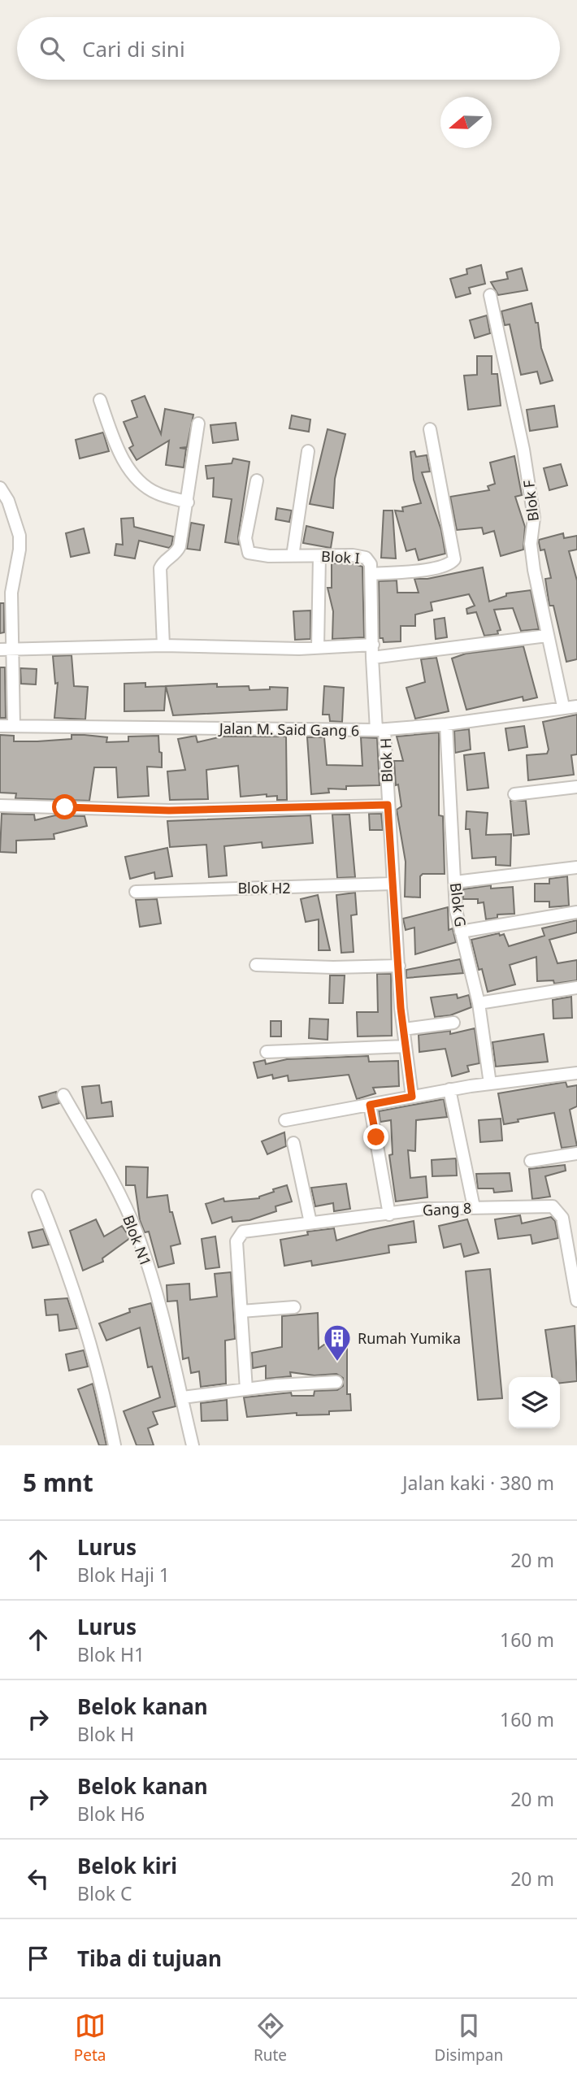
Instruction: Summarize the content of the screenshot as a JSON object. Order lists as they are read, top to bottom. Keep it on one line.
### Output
{"streets":{"street":["Blok F","Blok I","Jalan M. Said Gang 6","Blok H","Blok H2","Blok G","Gang 8","Blok N1"]},"crossings":[["Blok F","Jalan M. Said Gang 6"],["Blok I","Jalan M. Said Gang 6"],["Blok I","Blok H"],["Jalan M. Said Gang 6","Blok H"],["Jalan M. Said Gang 6","Blok G"],["Blok H","Blok H2"]],"places":{"building":["Rumah Yumika"]},"north":"left","page":{"search":"Cari di sini","heading":["5 mnt","Jalan kaki · 380 m"],"list":[["Lurus","Blok Haji 1","20 m"],["Lurus","Blok H1","160 m"],["Belok kanan","Blok H","160 m"],["Belok kanan","Blok H6","20 m"],["Belok kiri","Blok C","20 m"],"Tiba di tujuan"],"nav":["Peta","Rute","Disimpan"]}}
